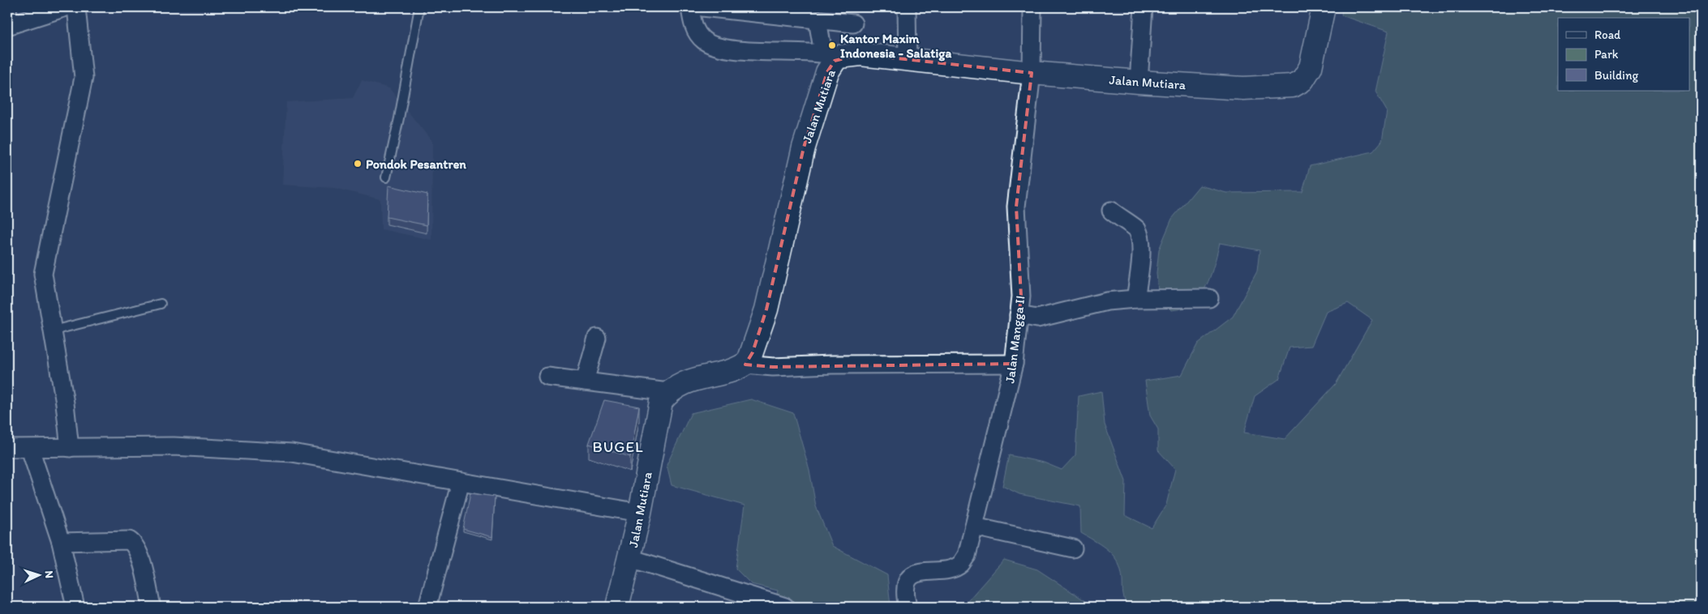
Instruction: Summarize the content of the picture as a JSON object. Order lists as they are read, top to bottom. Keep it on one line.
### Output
{"streets":{"street":["Jalan Mutiara","Jalan Mangga II"]},"crossings":[["Jalan Mutiara","Jalan Mangga II"]],"districts":["BUGEL"],"places":["Kantor Maxim Indonesia - Salatiga","Pondok Pesantren"],"legend":["Road","Park","Building"],"north":"right"}
